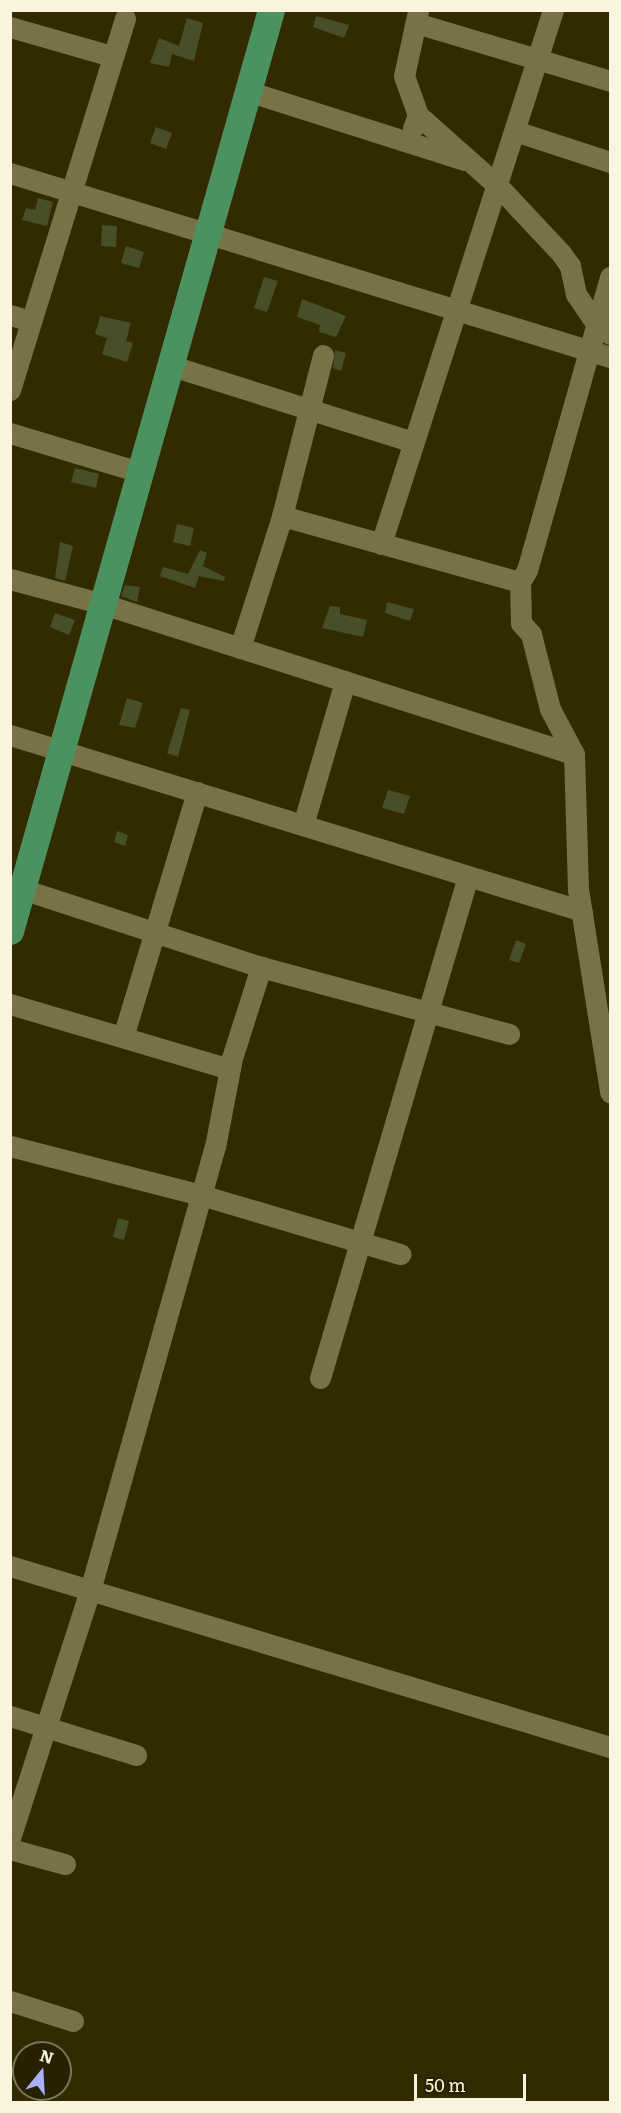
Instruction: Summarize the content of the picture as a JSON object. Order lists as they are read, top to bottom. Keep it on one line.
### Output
{"scale_bar":"50 m","north":"top"}
